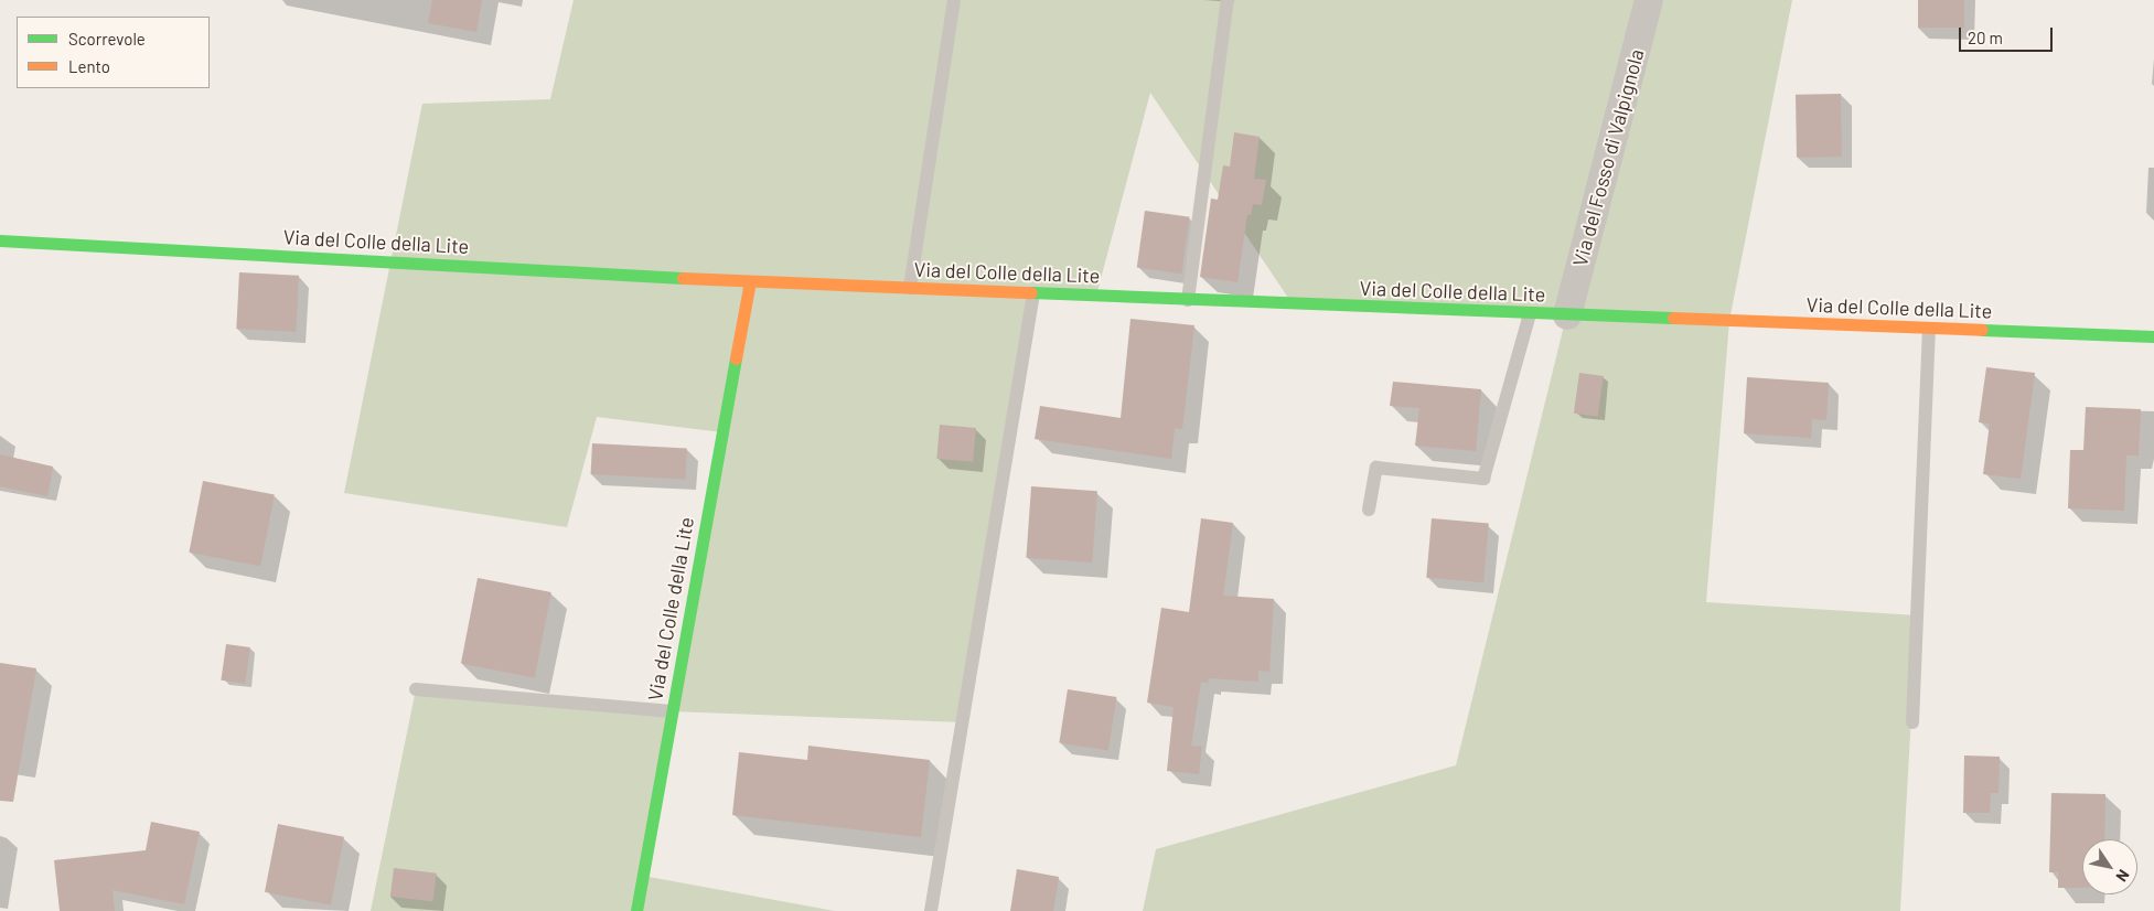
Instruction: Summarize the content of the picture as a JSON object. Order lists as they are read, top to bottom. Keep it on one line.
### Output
{"streets":{"street":["Via del Fosso di Valpignola","Via del Colle della Lite"]},"crossings":[["Via del Fosso di Valpignola","Via del Colle della Lite"]],"legend":["Scorrevole","Lento"],"scale_bar":"20 m","north":"bottom right"}
